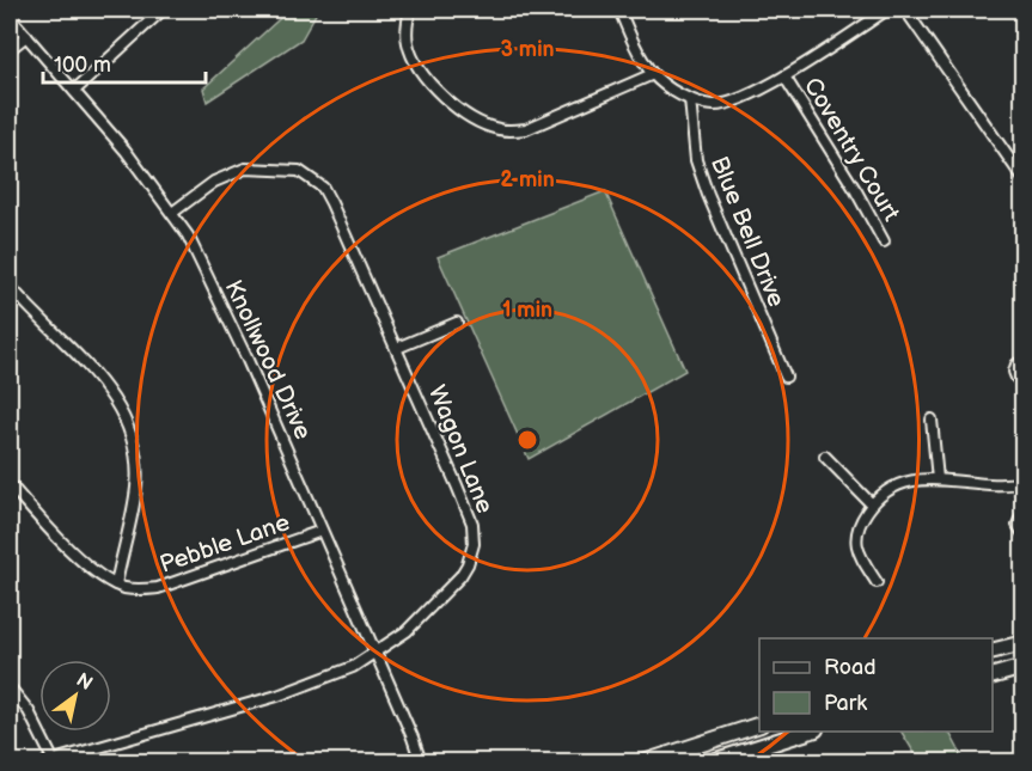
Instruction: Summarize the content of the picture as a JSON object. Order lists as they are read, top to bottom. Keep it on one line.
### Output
{"streets":{"street":["Coventry Court","Blue Bell Drive","Knollwood Drive","Wagon Lane","Pebble Lane"]},"crossings":[["Knollwood Drive","Wagon Lane"],["Knollwood Drive","Pebble Lane"]],"legend":["Road","Park"],"scale_bar":"100 m","north":"top right","rings":["3 min","2 min","1 min"]}
